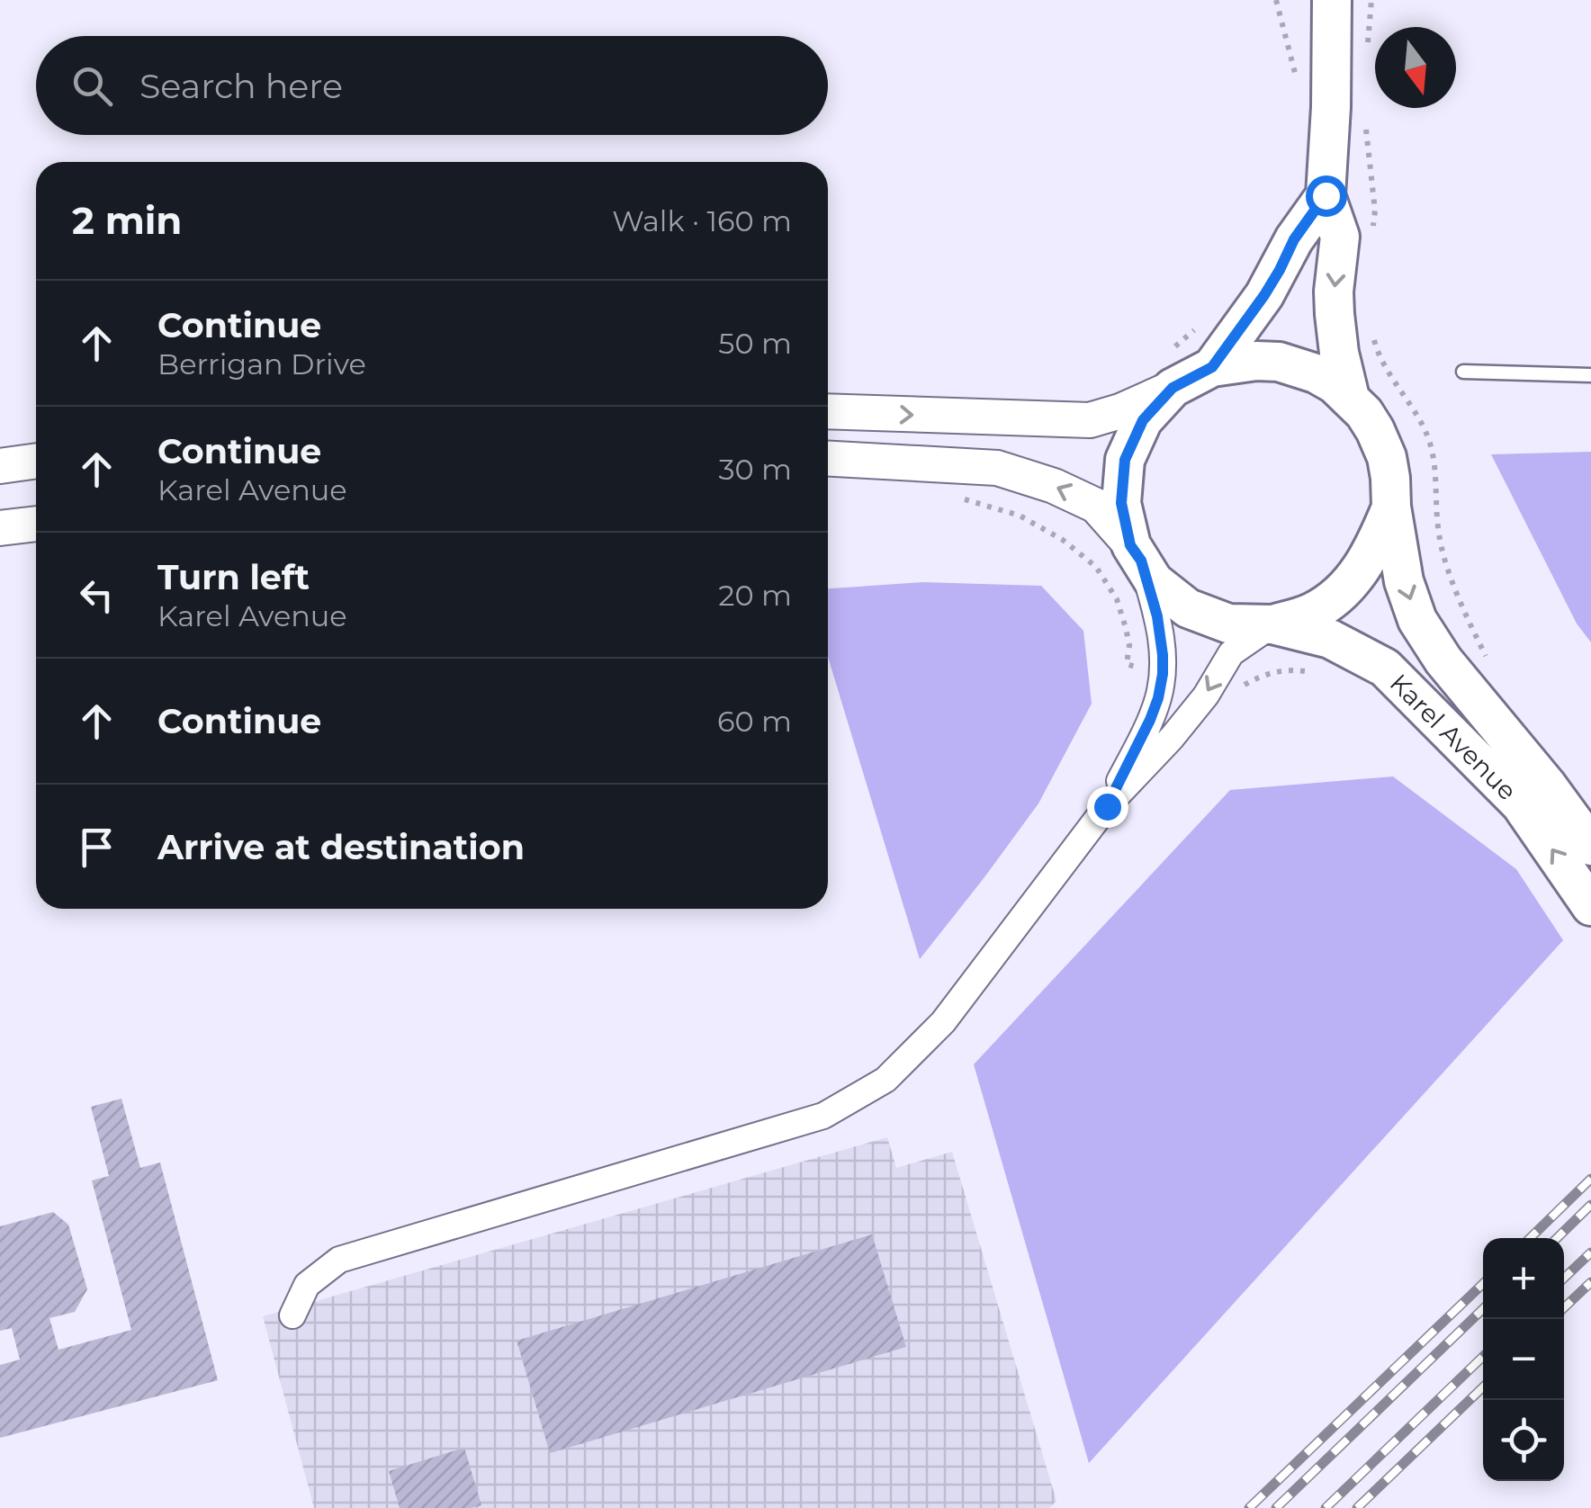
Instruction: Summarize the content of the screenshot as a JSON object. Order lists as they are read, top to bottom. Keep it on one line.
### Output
{"streets":{"main road":["Karel Avenue"]},"north":"bottom","page":{"search":"Search here","heading":["2 min","Walk · 160 m"],"list":[["Continue","Berrigan Drive","50 m"],["Continue","Karel Avenue","30 m"],["Turn left","Karel Avenue","20 m"],["Continue","60 m"],"Arrive at destination"],"map_buttons":["+","−"]}}
